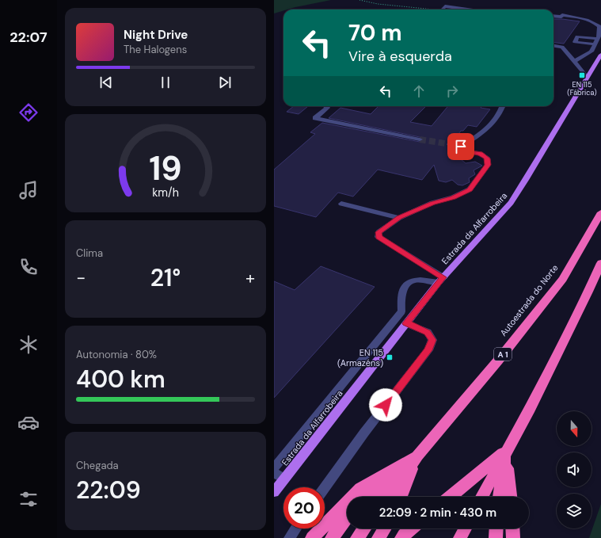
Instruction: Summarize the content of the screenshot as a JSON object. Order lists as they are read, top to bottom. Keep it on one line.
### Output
{"streets":{"highway":["Autoestrada do Norte","A 1"],"main road":["Estrada da Alfarrobeira"]},"crossings":[["Autoestrada do Norte","A 1"]],"places":{"transit":["EN 115 (Fábrica)","EN 115 (Armazéns)"]},"north":"bottom","page":{"tabs":"22:07","turn":["70 m","Vire à esquerda"],"song":["Night Drive","The Halogens"],"tile":["Clima",["Autonomia · 80%","400 km"],["Chegada","22:09"]],"heat":["−","21°","+"],"limit":"20","trip":"22:09 · 2 min · 430 m","gauge":["19","km/h"]}}
